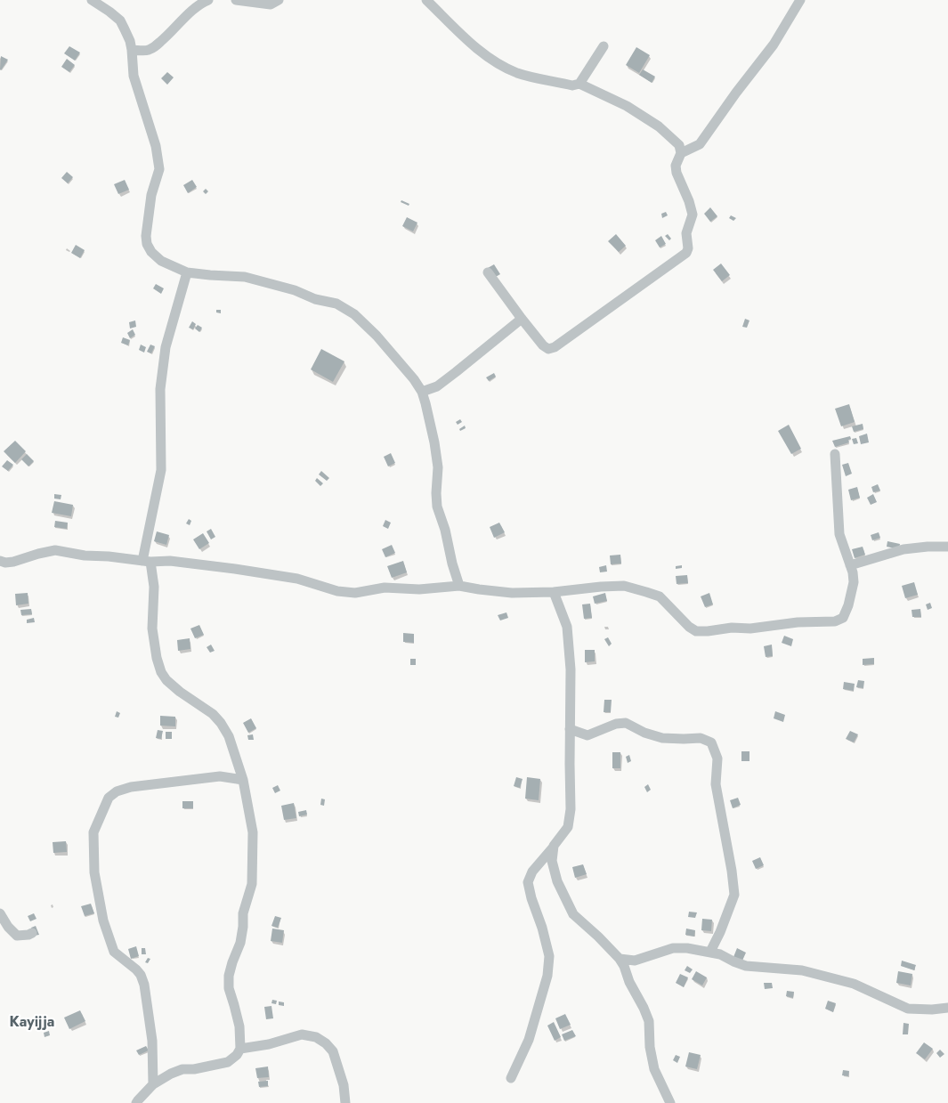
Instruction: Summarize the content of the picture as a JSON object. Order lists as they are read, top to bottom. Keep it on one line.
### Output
{"districts":["Kayijja"]}
